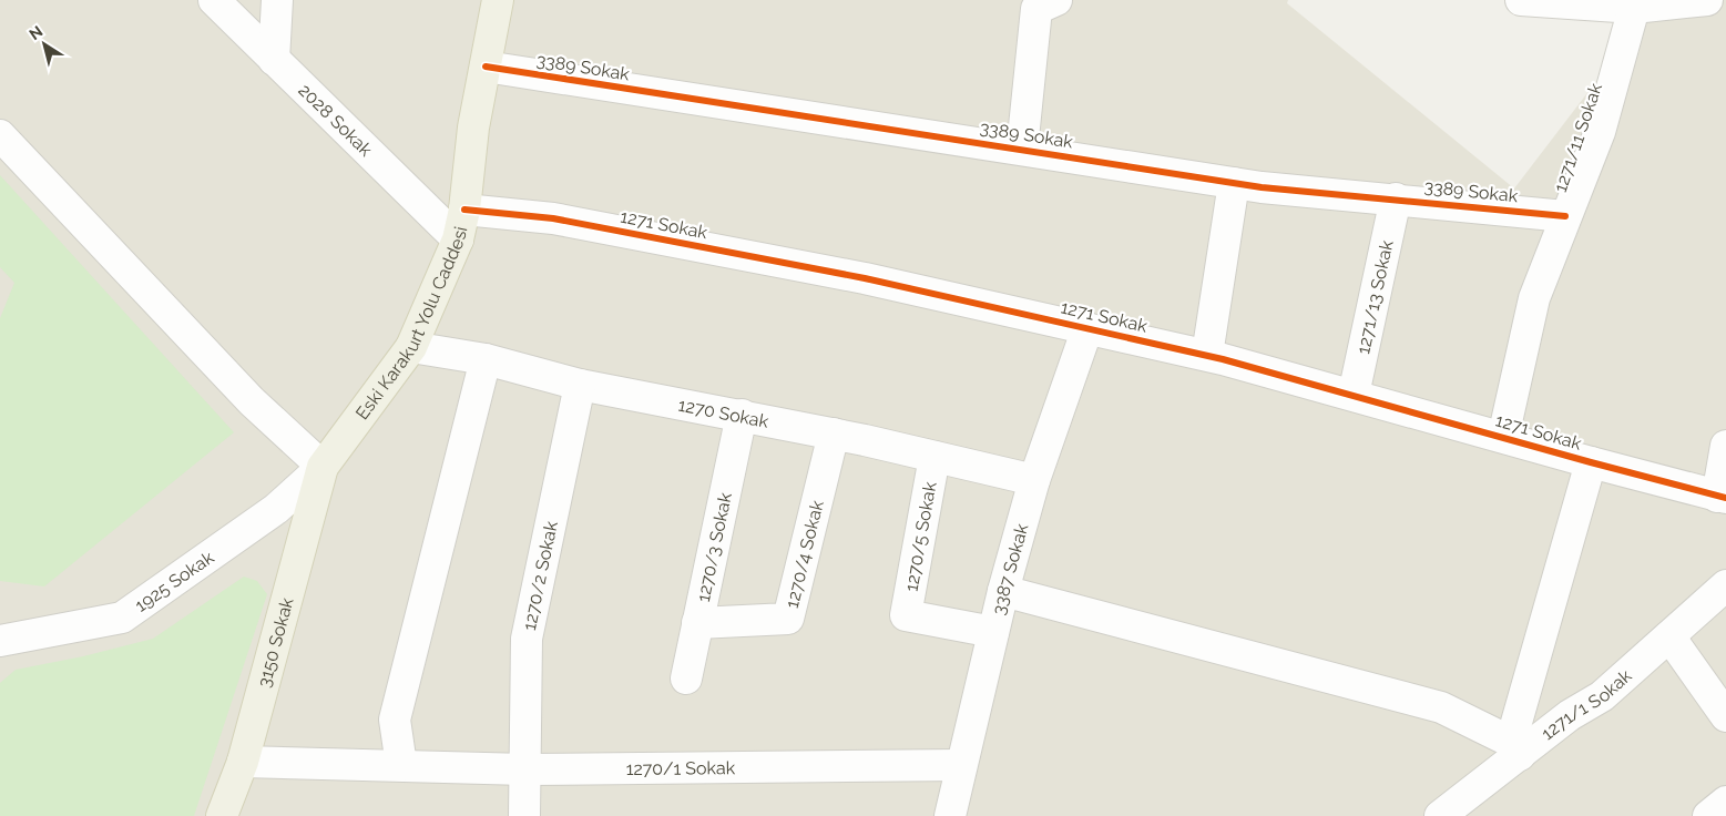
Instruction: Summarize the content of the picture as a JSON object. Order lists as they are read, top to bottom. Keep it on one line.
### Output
{"streets":{"main road":["Eski Karakurt Yolu Caddesi","3150 Sokak"],"street":["3389 Sokak","2028 Sokak","1271/11 Sokak","1271 Sokak","1271/13 Sokak","1270 Sokak","1270/5 Sokak","1270/3 Sokak","1270/4 Sokak","3387 Sokak","1270/2 Sokak","1925 Sokak","1271/1 Sokak","1270/1 Sokak"]},"crossings":[["3389 Sokak","1271/11 Sokak"],["3389 Sokak","1271/13 Sokak"],["3389 Sokak","Eski Karakurt Yolu Caddesi"],["2028 Sokak","Eski Karakurt Yolu Caddesi"],["1271/11 Sokak","1271 Sokak"],["1271 Sokak","1271/13 Sokak"],["1271 Sokak","Eski Karakurt Yolu Caddesi"],["1271 Sokak","3387 Sokak"],["Eski Karakurt Yolu Caddesi","1270 Sokak"],["Eski Karakurt Yolu Caddesi","1925 Sokak"],["Eski Karakurt Yolu Caddesi","3150 Sokak"],["1270 Sokak","1270/5 Sokak"],["1270 Sokak","1270/3 Sokak"],["1270 Sokak","1270/4 Sokak"],["1270 Sokak","3387 Sokak"],["1270 Sokak","1270/2 Sokak"],["1270/5 Sokak","3387 Sokak"],["1270/3 Sokak","1270/4 Sokak"],["3387 Sokak","1270/1 Sokak"],["1270/2 Sokak","1270/1 Sokak"],["1925 Sokak","3150 Sokak"],["3150 Sokak","1270/1 Sokak"]],"north":"top left"}
